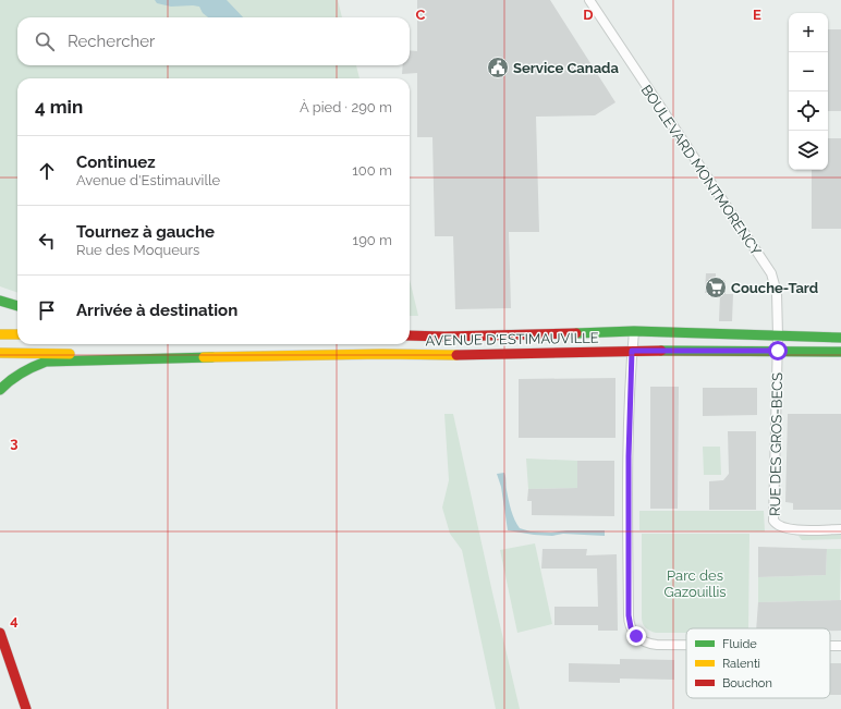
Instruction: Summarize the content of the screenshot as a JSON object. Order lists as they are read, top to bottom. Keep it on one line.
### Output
{"streets":{"main road":["AVENUE D'ESTIMAUVILLE"],"street":["BOULEVARD MONTMORENCY","RUE DES GROS-BECS"]},"crossings":[["BOULEVARD MONTMORENCY","AVENUE D'ESTIMAUVILLE"],["BOULEVARD MONTMORENCY","RUE DES GROS-BECS"],["AVENUE D'ESTIMAUVILLE","RUE DES GROS-BECS"]],"parks":["Parc des Gazouillis"],"places":{"public building":["Service Canada"],"supermarket":["Couche-Tard"]},"legend":["Fluide","Ralenti","Bouchon"],"page":{"map_buttons":["+","−"],"search":"Rechercher","heading":["4 min","À pied · 290 m"],"list":[["Continuez","Avenue d'Estimauville","100 m"],["Tournez à gauche","Rue des Moqueurs","190 m"],"Arrivée à destination"]},"grid":{"columns":["C","D","E"],"rows":["3","4"]}}
